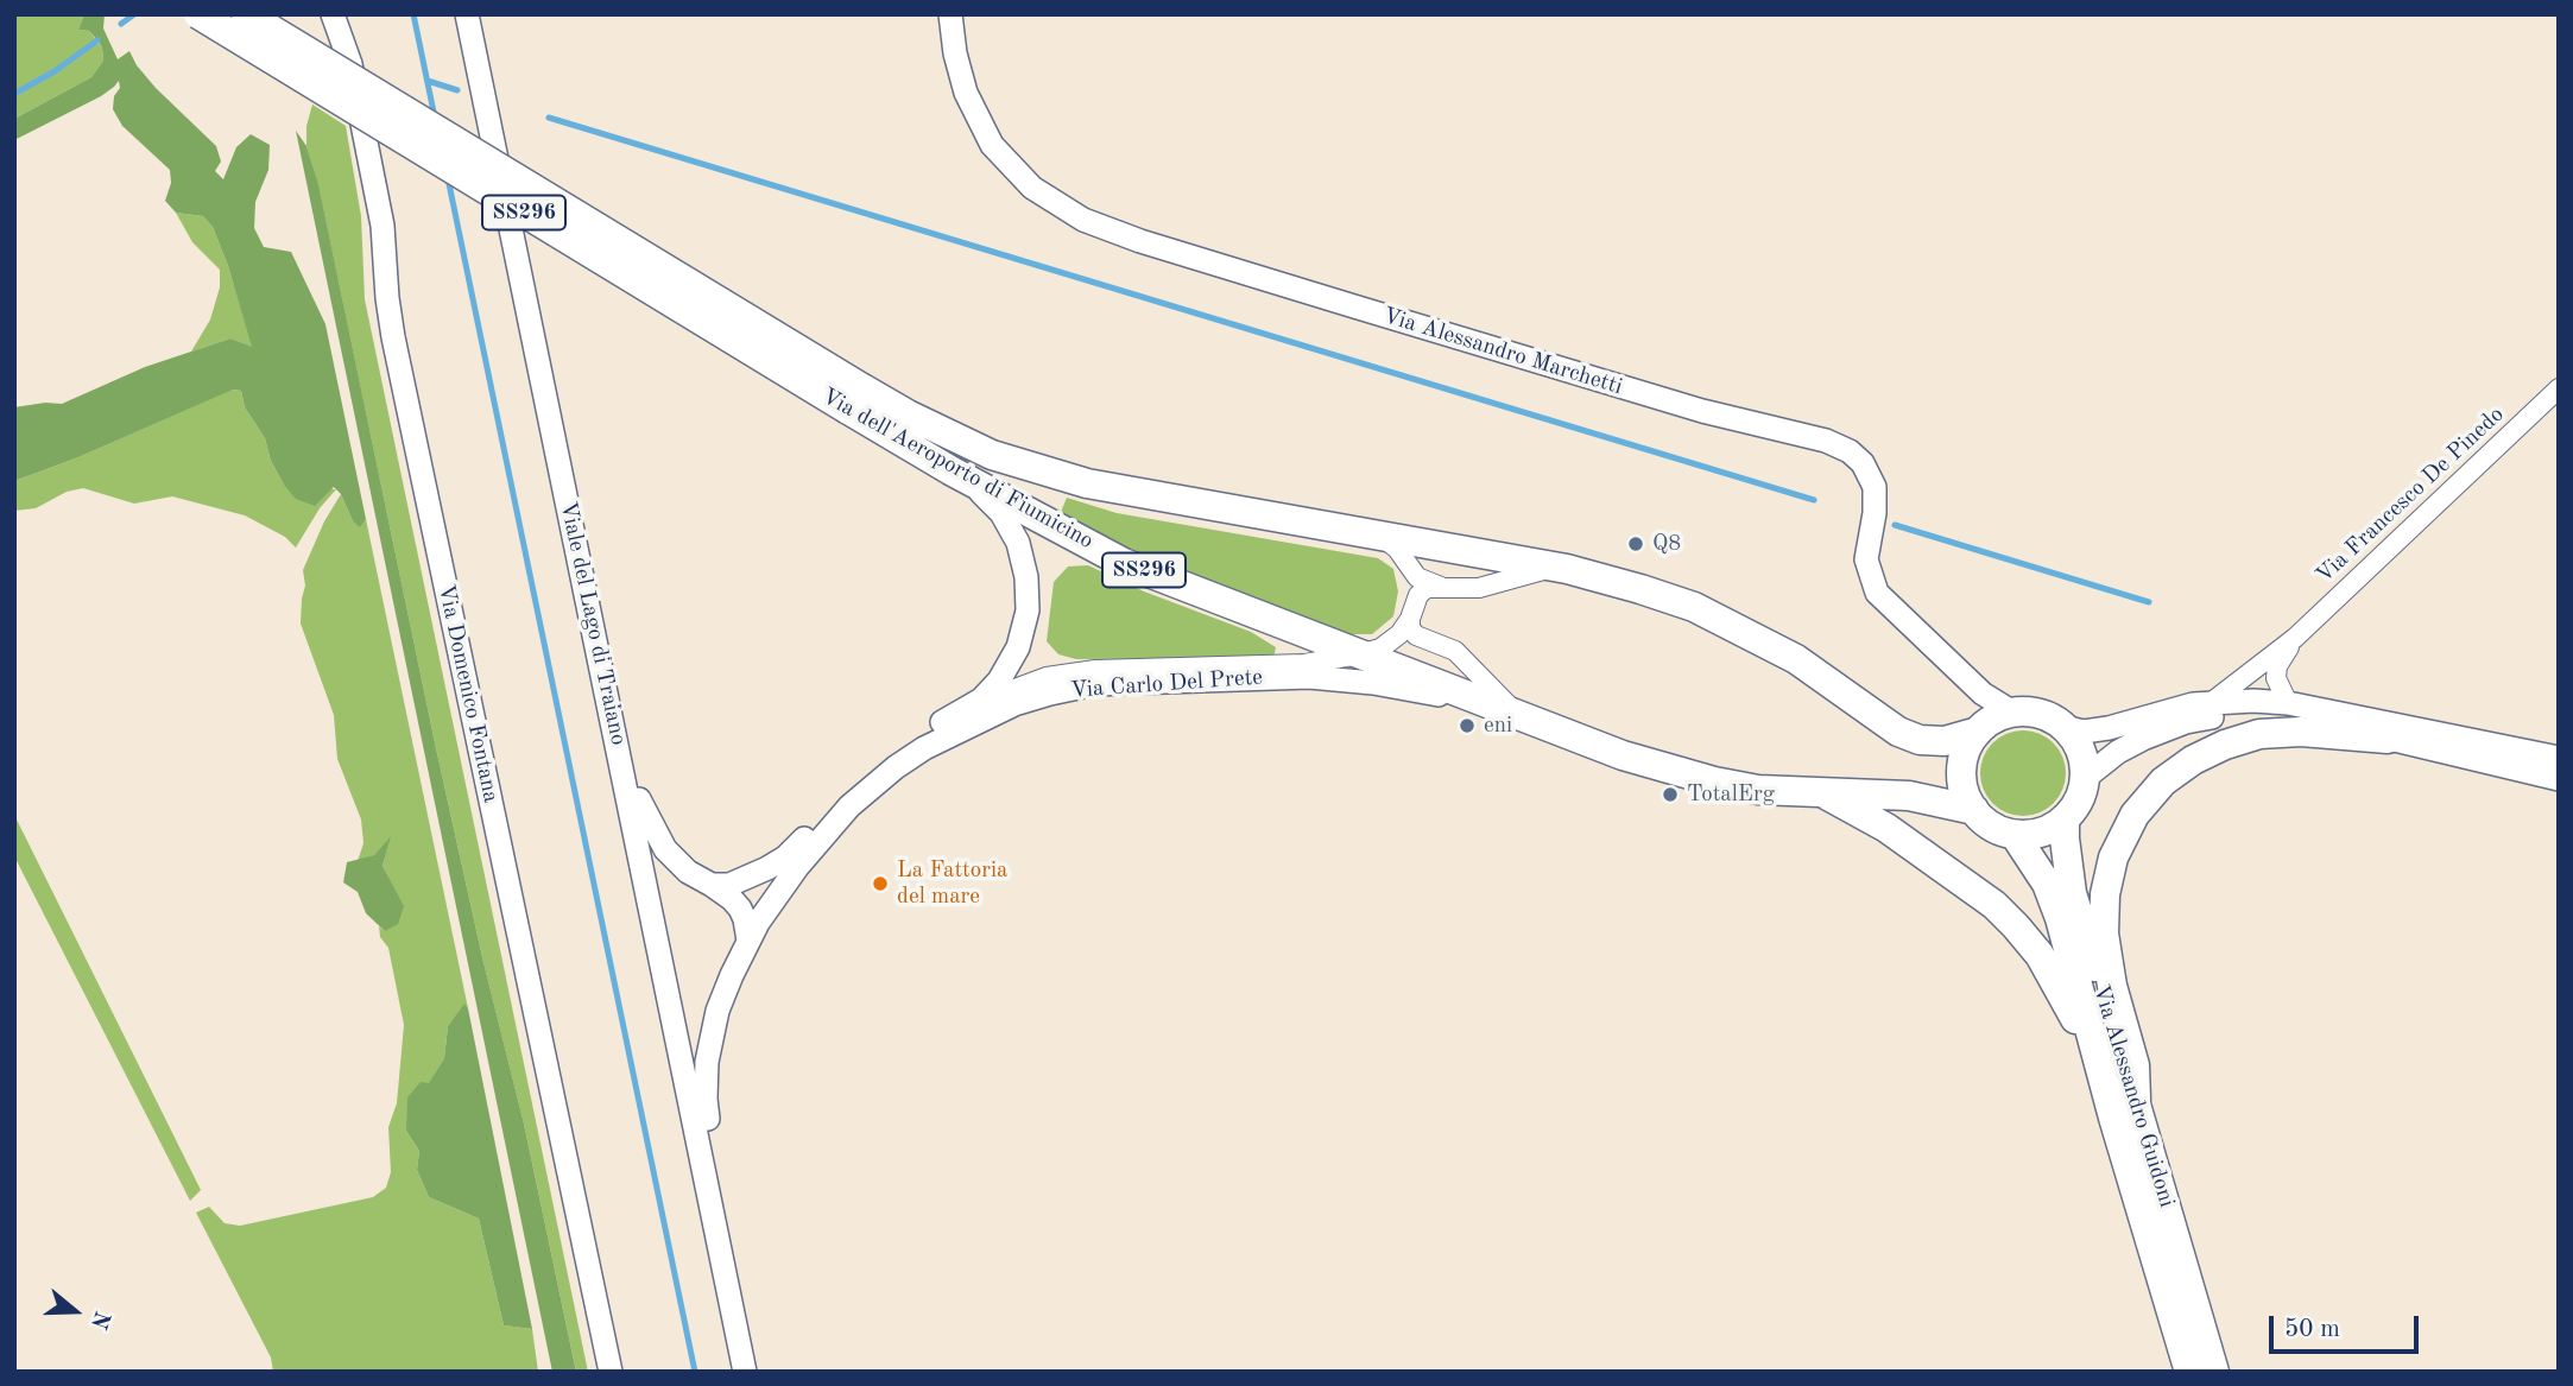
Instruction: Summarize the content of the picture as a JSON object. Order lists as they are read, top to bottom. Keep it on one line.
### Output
{"streets":{"main road":["SS296","Via dell'Aeroporto di Fiumicino","Via Alessandro Guidoni"],"street":["Via Alessandro Marchetti","Via Francesco De Pinedo","Viale del Lago di Traiano","Via Carlo Del Prete","Via Domenico Fontana"]},"crossings":[["Via Alessandro Marchetti","Via dell'Aeroporto di Fiumicino"],["Via Alessandro Marchetti","Via Alessandro Guidoni"],["Via dell'Aeroporto di Fiumicino","Via Carlo Del Prete"],["Via dell'Aeroporto di Fiumicino","Via Alessandro Guidoni"],["Viale del Lago di Traiano","Via Carlo Del Prete"]],"places":["Q8","eni","TotalErg","La Fattoria del mare"],"scale_bar":"50 m","north":"right"}
